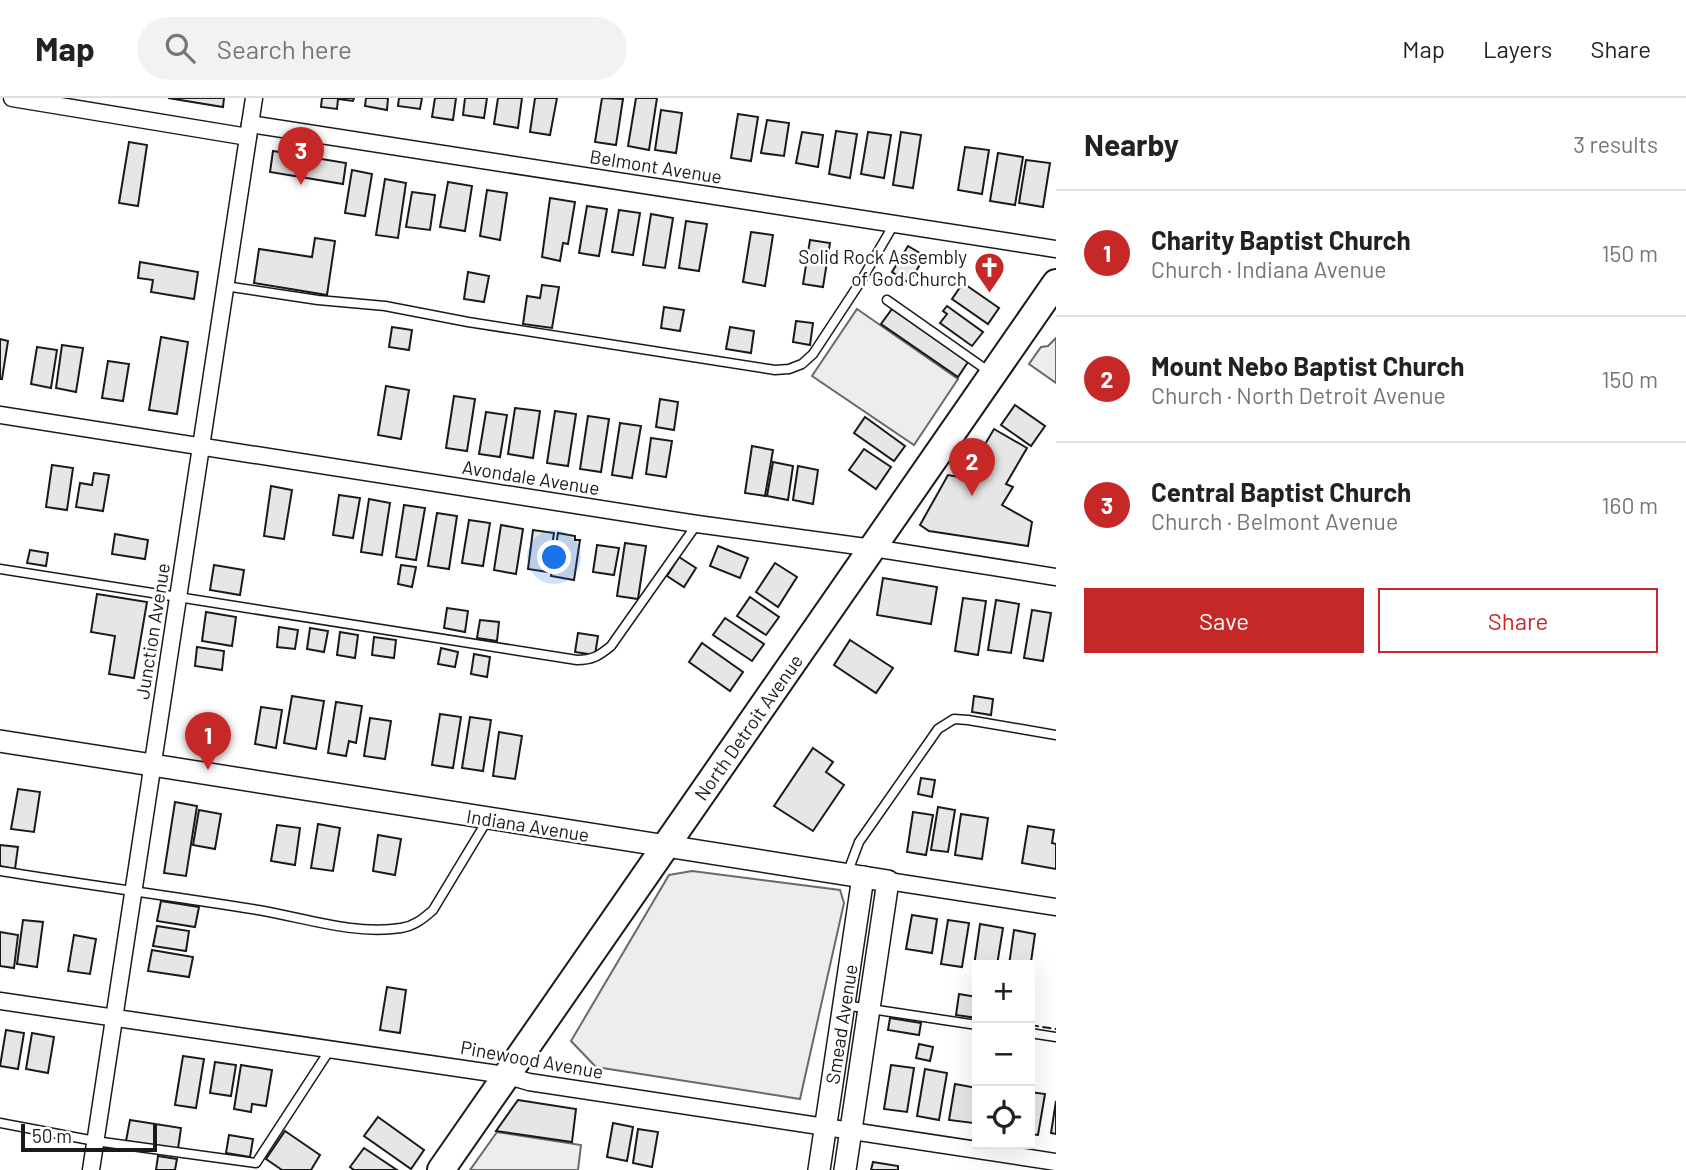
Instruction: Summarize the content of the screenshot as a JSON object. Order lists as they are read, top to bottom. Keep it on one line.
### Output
{"streets":{"main road":["North Detroit Avenue"],"street":["Belmont Avenue","Avondale Avenue","Junction Avenue","Indiana Avenue","Smead Avenue","Pinewood Avenue"]},"crossings":[["Belmont Avenue","Junction Avenue"],["Avondale Avenue","Junction Avenue"],["Avondale Avenue","North Detroit Avenue"],["Junction Avenue","Indiana Avenue"],["Junction Avenue","Pinewood Avenue"],["North Detroit Avenue","Indiana Avenue"],["North Detroit Avenue","Pinewood Avenue"],["Indiana Avenue","Smead Avenue"],["Smead Avenue","Pinewood Avenue"]],"places":{"church":["Solid Rock Assembly of God Church"]},"scale_bar":"50 m","page":{"header":"Map","search":"Search here","nav":["Map","Layers","Share"],"heading":["Nearby","3 results"],"pins":["3","2","1"],"list":[{"mark":"1","name":"Charity Baptist Church","note":"Church · Indiana Avenue","value":"150 m"},{"mark":"2","name":"Mount Nebo Baptist Church","note":"Church · North Detroit Avenue","value":"150 m"},{"mark":"3","name":"Central Baptist Church","note":"Church · Belmont Avenue","value":"160 m"}],"buttons":["Save","Share"],"map_buttons":["+","−"],"scale":"50 m"}}
